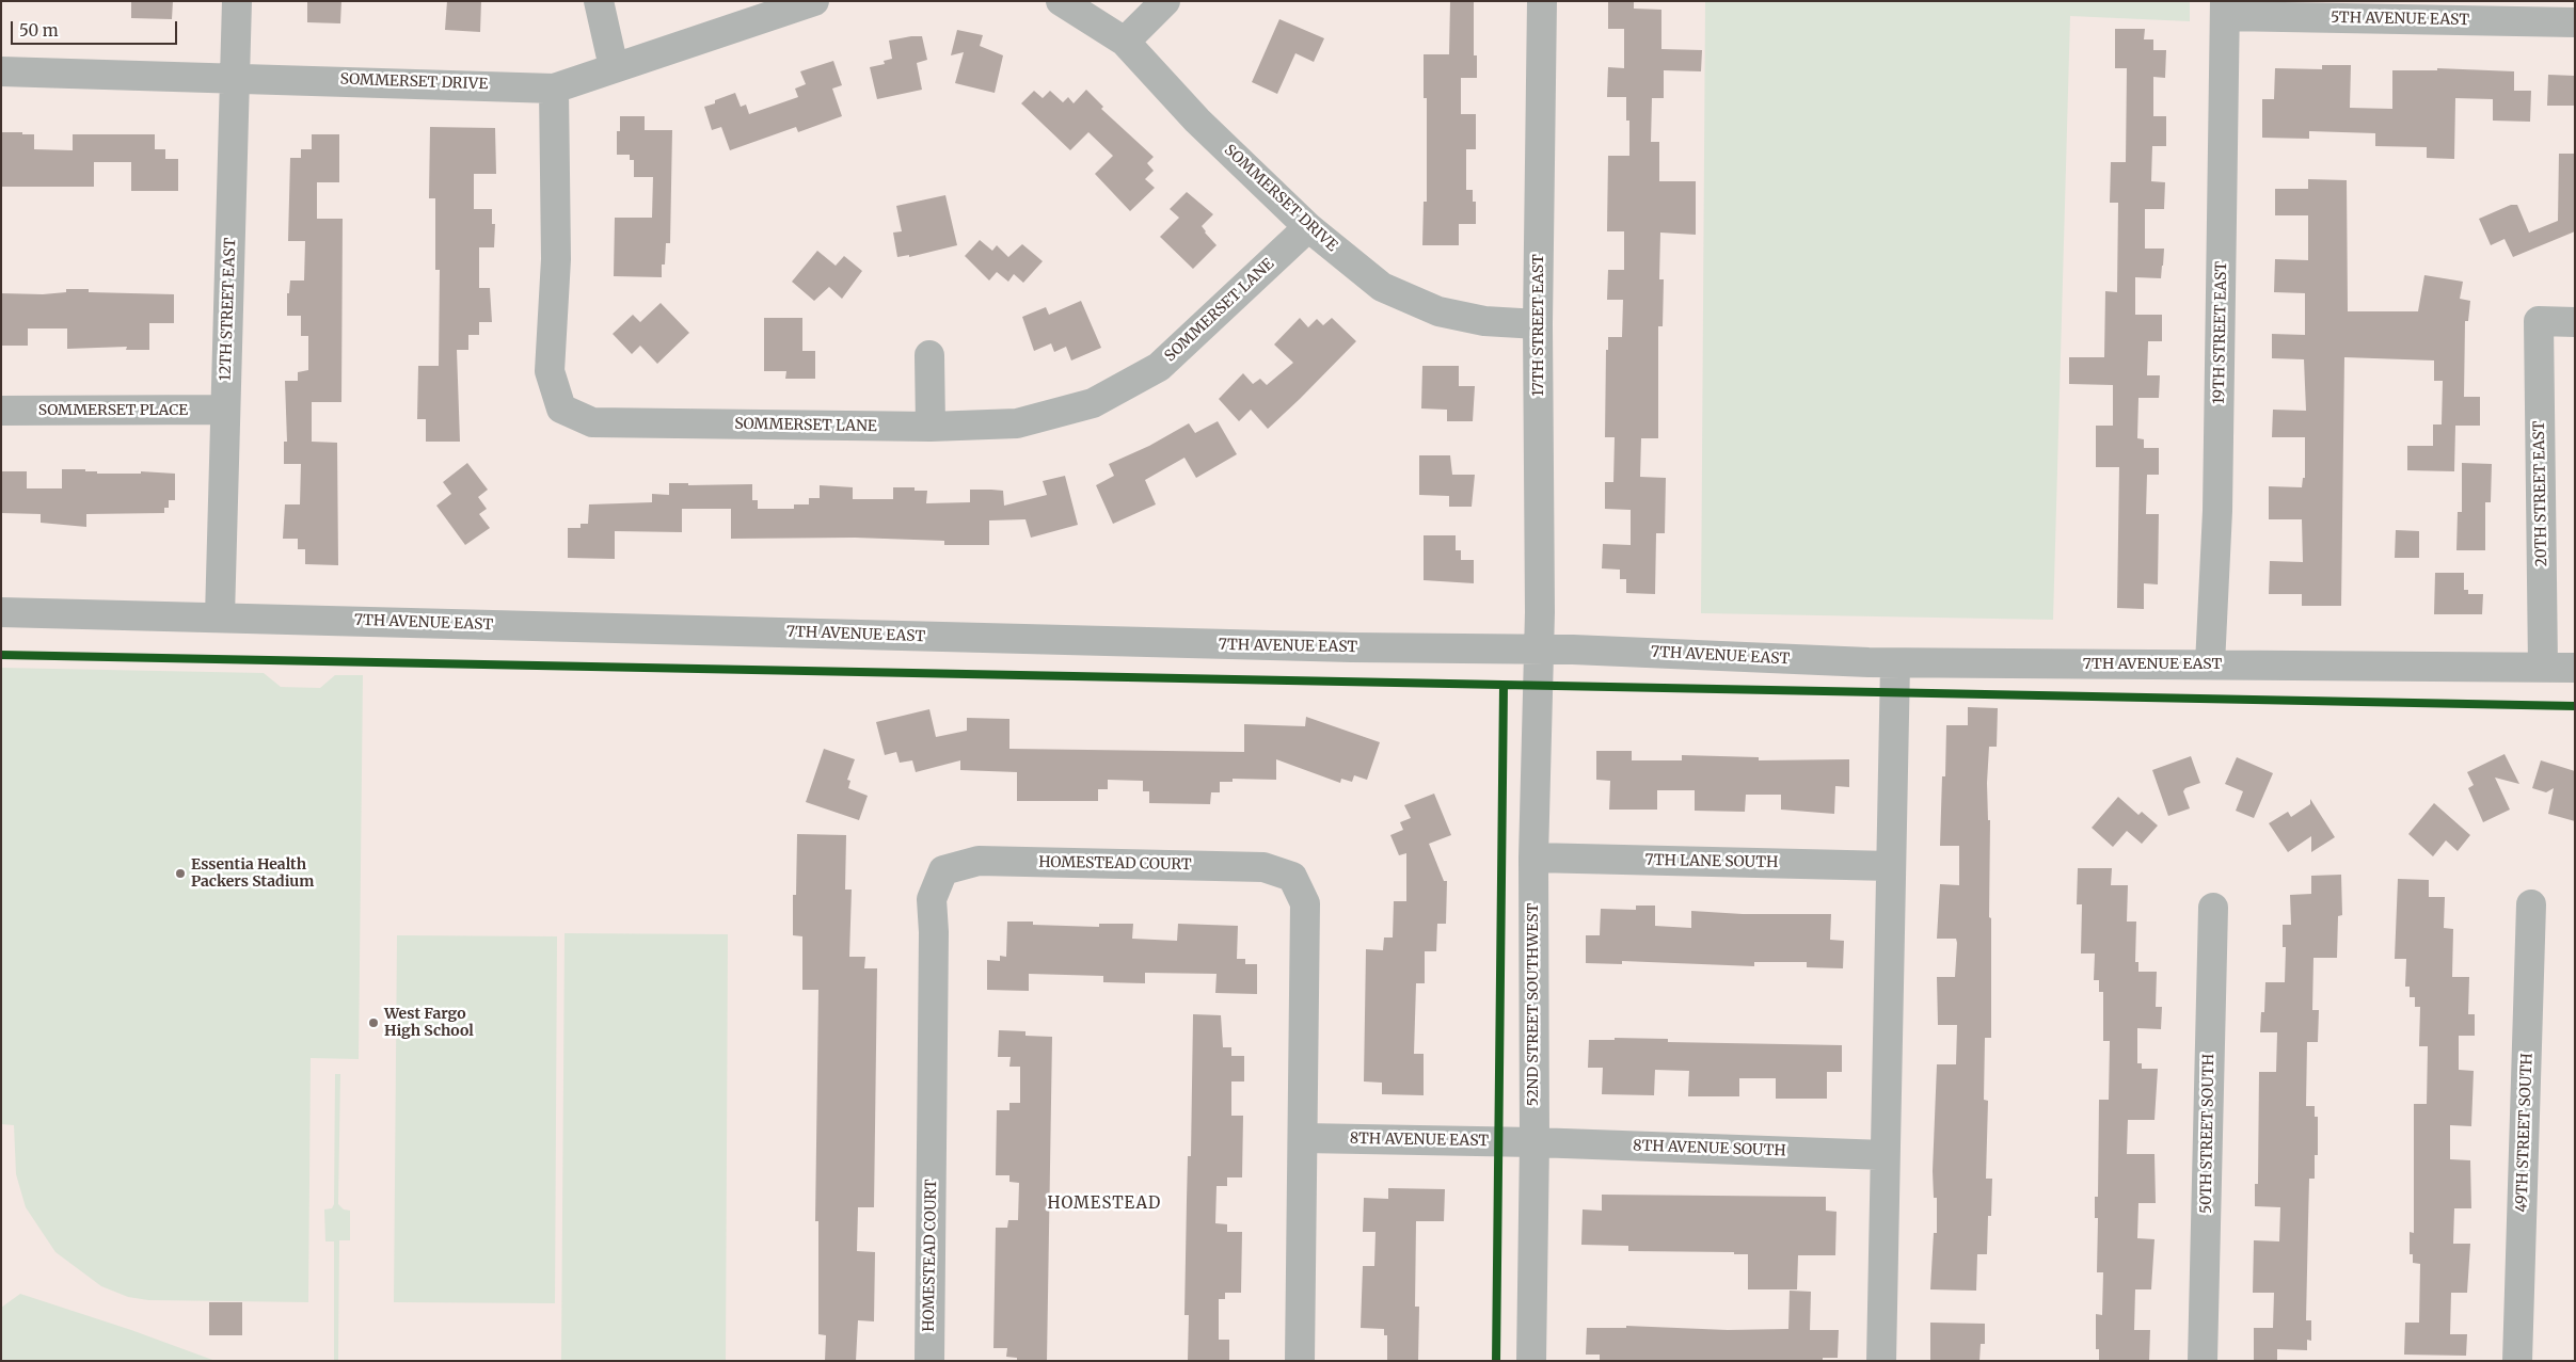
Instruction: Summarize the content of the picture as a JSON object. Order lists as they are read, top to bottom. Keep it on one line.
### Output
{"streets":{"street":["5TH AVENUE EAST","SOMMERSET DRIVE","12TH STREET EAST","SOMMERSET LANE","17TH STREET EAST","19TH STREET EAST","SOMMERSET PLACE","20TH STREET EAST","7TH AVENUE EAST","7TH LANE SOUTH","HOMESTEAD COURT","52ND STREET SOUTHWEST","49TH STREET SOUTH","50TH STREET SOUTH","8TH AVENUE EAST","8TH AVENUE SOUTH"]},"crossings":[["5TH AVENUE EAST","19TH STREET EAST"],["SOMMERSET DRIVE","12TH STREET EAST"],["SOMMERSET DRIVE","SOMMERSET LANE"],["SOMMERSET DRIVE","17TH STREET EAST"],["12TH STREET EAST","SOMMERSET PLACE"],["12TH STREET EAST","7TH AVENUE EAST"],["17TH STREET EAST","7TH AVENUE EAST"],["17TH STREET EAST","52ND STREET SOUTHWEST"],["19TH STREET EAST","7TH AVENUE EAST"],["20TH STREET EAST","7TH AVENUE EAST"],["7TH AVENUE EAST","52ND STREET SOUTHWEST"],["7TH LANE SOUTH","52ND STREET SOUTHWEST"],["HOMESTEAD COURT","8TH AVENUE EAST"],["52ND STREET SOUTHWEST","8TH AVENUE EAST"],["52ND STREET SOUTHWEST","8TH AVENUE SOUTH"],["8TH AVENUE EAST","8TH AVENUE SOUTH"]],"districts":["HOMESTEAD"],"places":["Essentia Health Packers Stadium","West Fargo High School"],"scale_bar":"50 m"}
